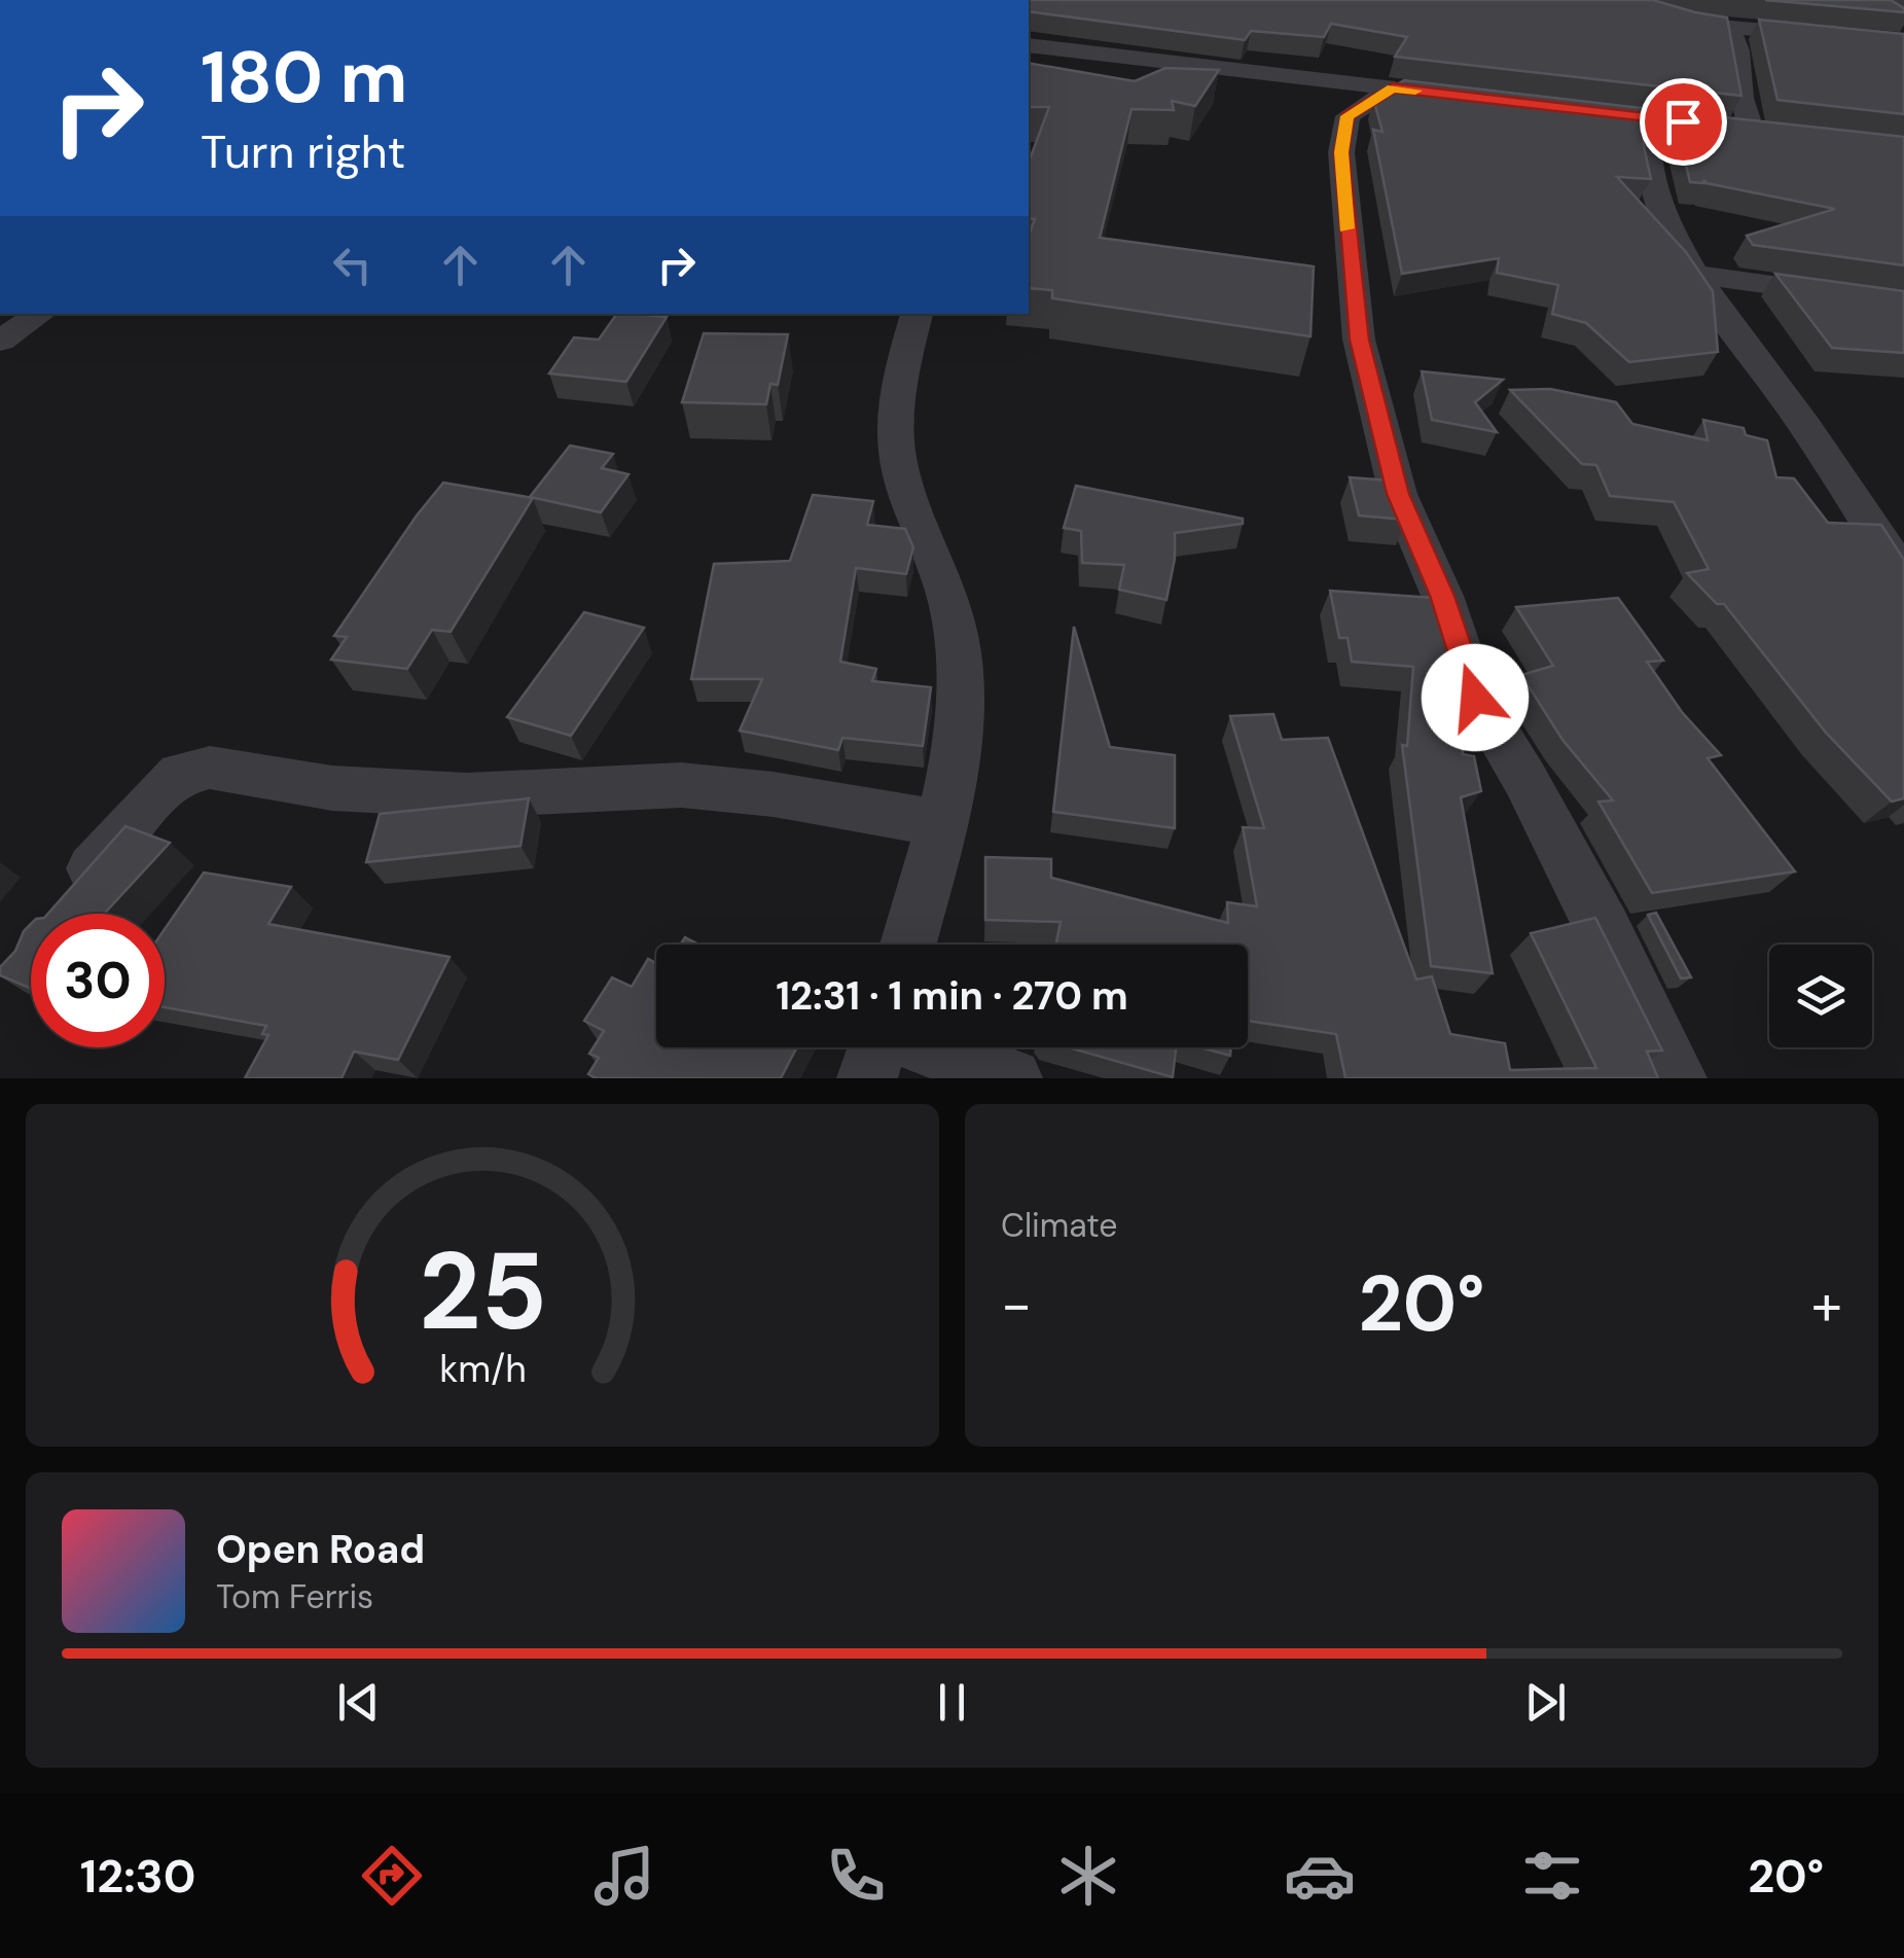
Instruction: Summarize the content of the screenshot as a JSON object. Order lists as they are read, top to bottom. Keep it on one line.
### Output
{"page":{"turn":["180 m","Turn right"],"limit":"30","trip":"12:31 · 1 min · 270 m","tile":"Climate","heat":["−","20°","+"],"song":["Open Road","Tom Ferris"],"tabs":["12:30","20°"],"gauge":["25","km/h"]}}
